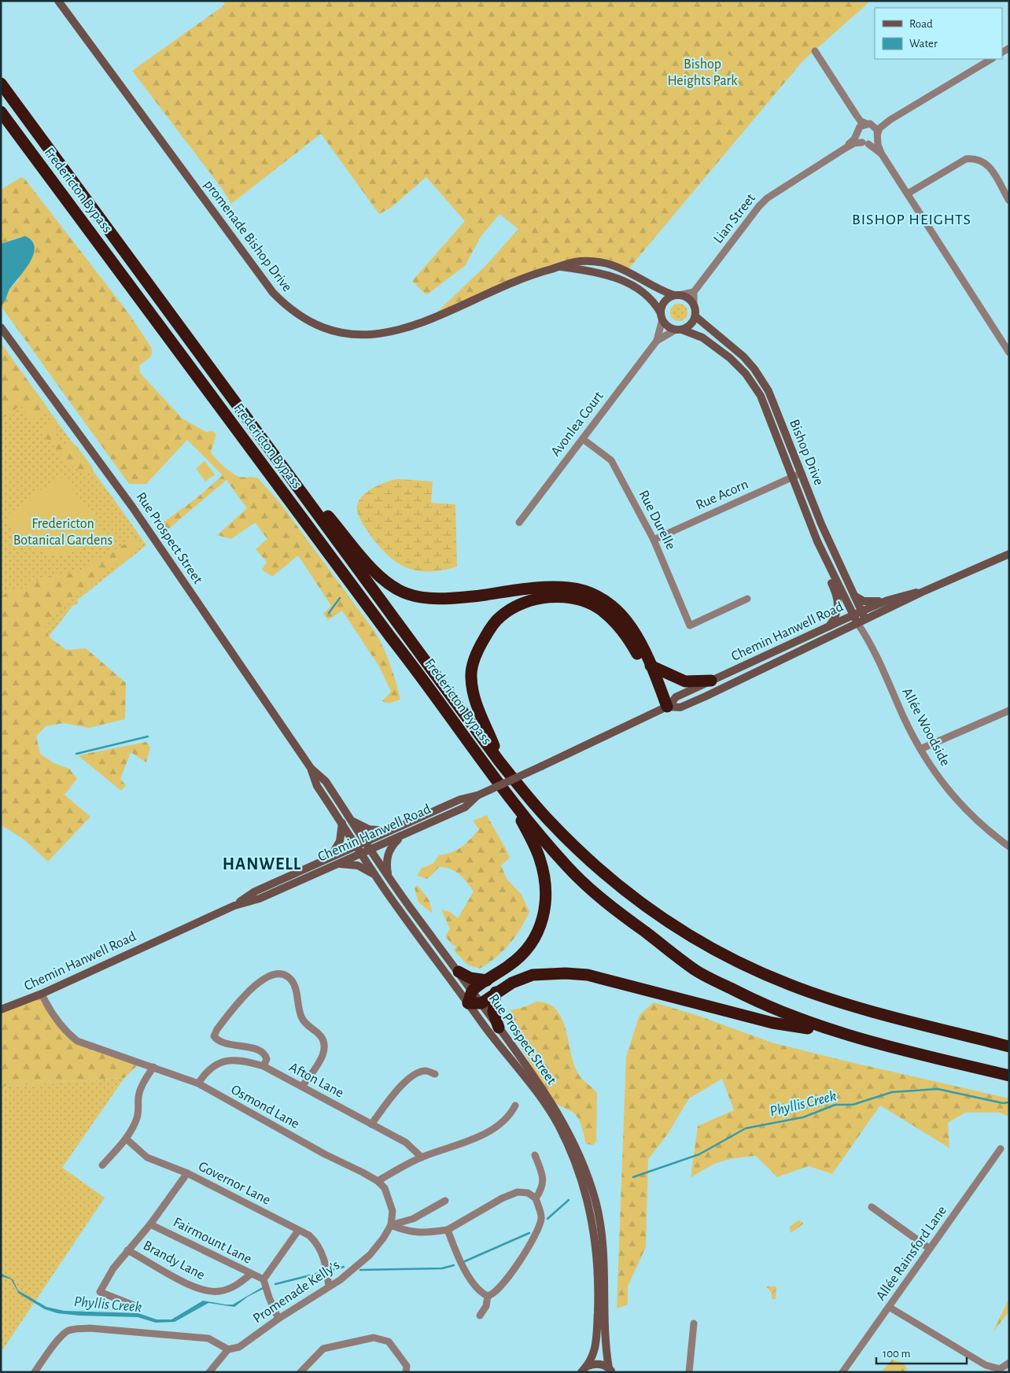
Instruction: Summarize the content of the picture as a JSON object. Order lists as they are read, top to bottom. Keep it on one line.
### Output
{"streets":{"highway":["Fredericton Bypass"],"main road":["promenade Bishop Drive","Bishop Drive","Rue Prospect Street","Chemin Hanwell Road"],"street":["Lian Street","Avonlea Court","Rue Acorn","Rue Durelle","Allée Woodside","Afton Lane","Osmond Lane","Governor Lane","Fairmount Lane","Allée Rainsford Lane","Brandy Lane","Promenade Kelly's"]},"crossings":[["Avonlea Court","Bishop Drive"],["Avonlea Court","Rue Durelle"],["Bishop Drive","Rue Acorn"],["Bishop Drive","Chemin Hanwell Road"],["Rue Acorn","Rue Durelle"],["Rue Prospect Street","Chemin Hanwell Road"],["Chemin Hanwell Road","Osmond Lane"],["Afton Lane","Osmond Lane"],["Governor Lane","Fairmount Lane"],["Governor Lane","Brandy Lane"],["Governor Lane","Promenade Kelly's"],["Fairmount Lane","Brandy Lane"]],"districts":["BISHOP HEIGHTS","HANWELL"],"water":["Phyllis Creek"],"parks":["Bishop Heights Park","Fredericton Botanical Gardens"],"legend":["Road","Water"],"scale_bar":"100 m"}
